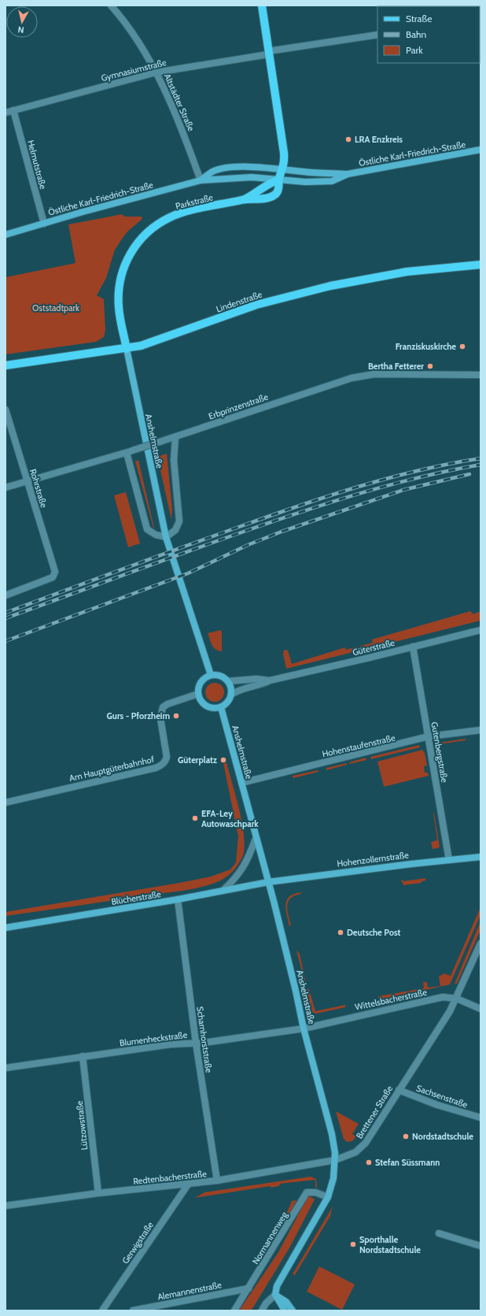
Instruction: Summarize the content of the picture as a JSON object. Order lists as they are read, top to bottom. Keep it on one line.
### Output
{"streets":{"main road":["Östliche Karl-Friedrich-Straße","Parkstraße","Lindenstraße","Anshelmstraße","Hohenzollernstraße","Blücherstraße"],"street":["Gymnasiumstraße","Altstädter Straße","Helmutstraße","Erbprinzenstraße","Rohrstraße","Güterstraße","Hohenstaufenstraße","Gutenbergstraße","Am Hauptgüterbahnhof","Wittelsbacherstraße","Blumenheckstraße","Scharnhorststraße","Sachsenstraße","Brettener Straße","Lützowstraße","Redtenbacherstraße","Normannenweg","Gerwigstraße","Alemannenstraße"]},"crossings":[["Gymnasiumstraße","Altstädter Straße"],["Gymnasiumstraße","Helmutstraße"],["Gymnasiumstraße","Parkstraße"],["Altstädter Straße","Östliche Karl-Friedrich-Straße"],["Östliche Karl-Friedrich-Straße","Helmutstraße"],["Östliche Karl-Friedrich-Straße","Parkstraße"],["Parkstraße","Lindenstraße"],["Parkstraße","Anshelmstraße"],["Lindenstraße","Anshelmstraße"],["Erbprinzenstraße","Anshelmstraße"],["Erbprinzenstraße","Rohrstraße"],["Anshelmstraße","Güterstraße"],["Anshelmstraße","Hohenstaufenstraße"],["Anshelmstraße","Am Hauptgüterbahnhof"],["Anshelmstraße","Hohenzollernstraße"],["Anshelmstraße","Blücherstraße"],["Anshelmstraße","Wittelsbacherstraße"],["Anshelmstraße","Blumenheckstraße"],["Anshelmstraße","Brettener Straße"],["Anshelmstraße","Redtenbacherstraße"],["Güterstraße","Gutenbergstraße"],["Güterstraße","Am Hauptgüterbahnhof"],["Hohenstaufenstraße","Gutenbergstraße"],["Gutenbergstraße","Hohenzollernstraße"],["Hohenzollernstraße","Blücherstraße"],["Blücherstraße","Scharnhorststraße"],["Wittelsbacherstraße","Blumenheckstraße"],["Wittelsbacherstraße","Brettener Straße"],["Blumenheckstraße","Scharnhorststraße"],["Blumenheckstraße","Lützowstraße"],["Scharnhorststraße","Redtenbacherstraße"],["Sachsenstraße","Brettener Straße"],["Brettener Straße","Redtenbacherstraße"],["Lützowstraße","Redtenbacherstraße"],["Redtenbacherstraße","Gerwigstraße"],["Normannenweg","Alemannenstraße"]],"parks":["Oststadtpark"],"places":["LRA Enzkreis","Franziskuskirche","Bertha Fetterer","Gurs - Pforzheim","Güterplatz","EFA-Ley Autowaschpark","Deutsche Post","Nordstadtschule","Stefan Süssmann","Sporthalle Nordstadtschule"],"legend":["Straße","Bahn","Park"],"north":"bottom"}
